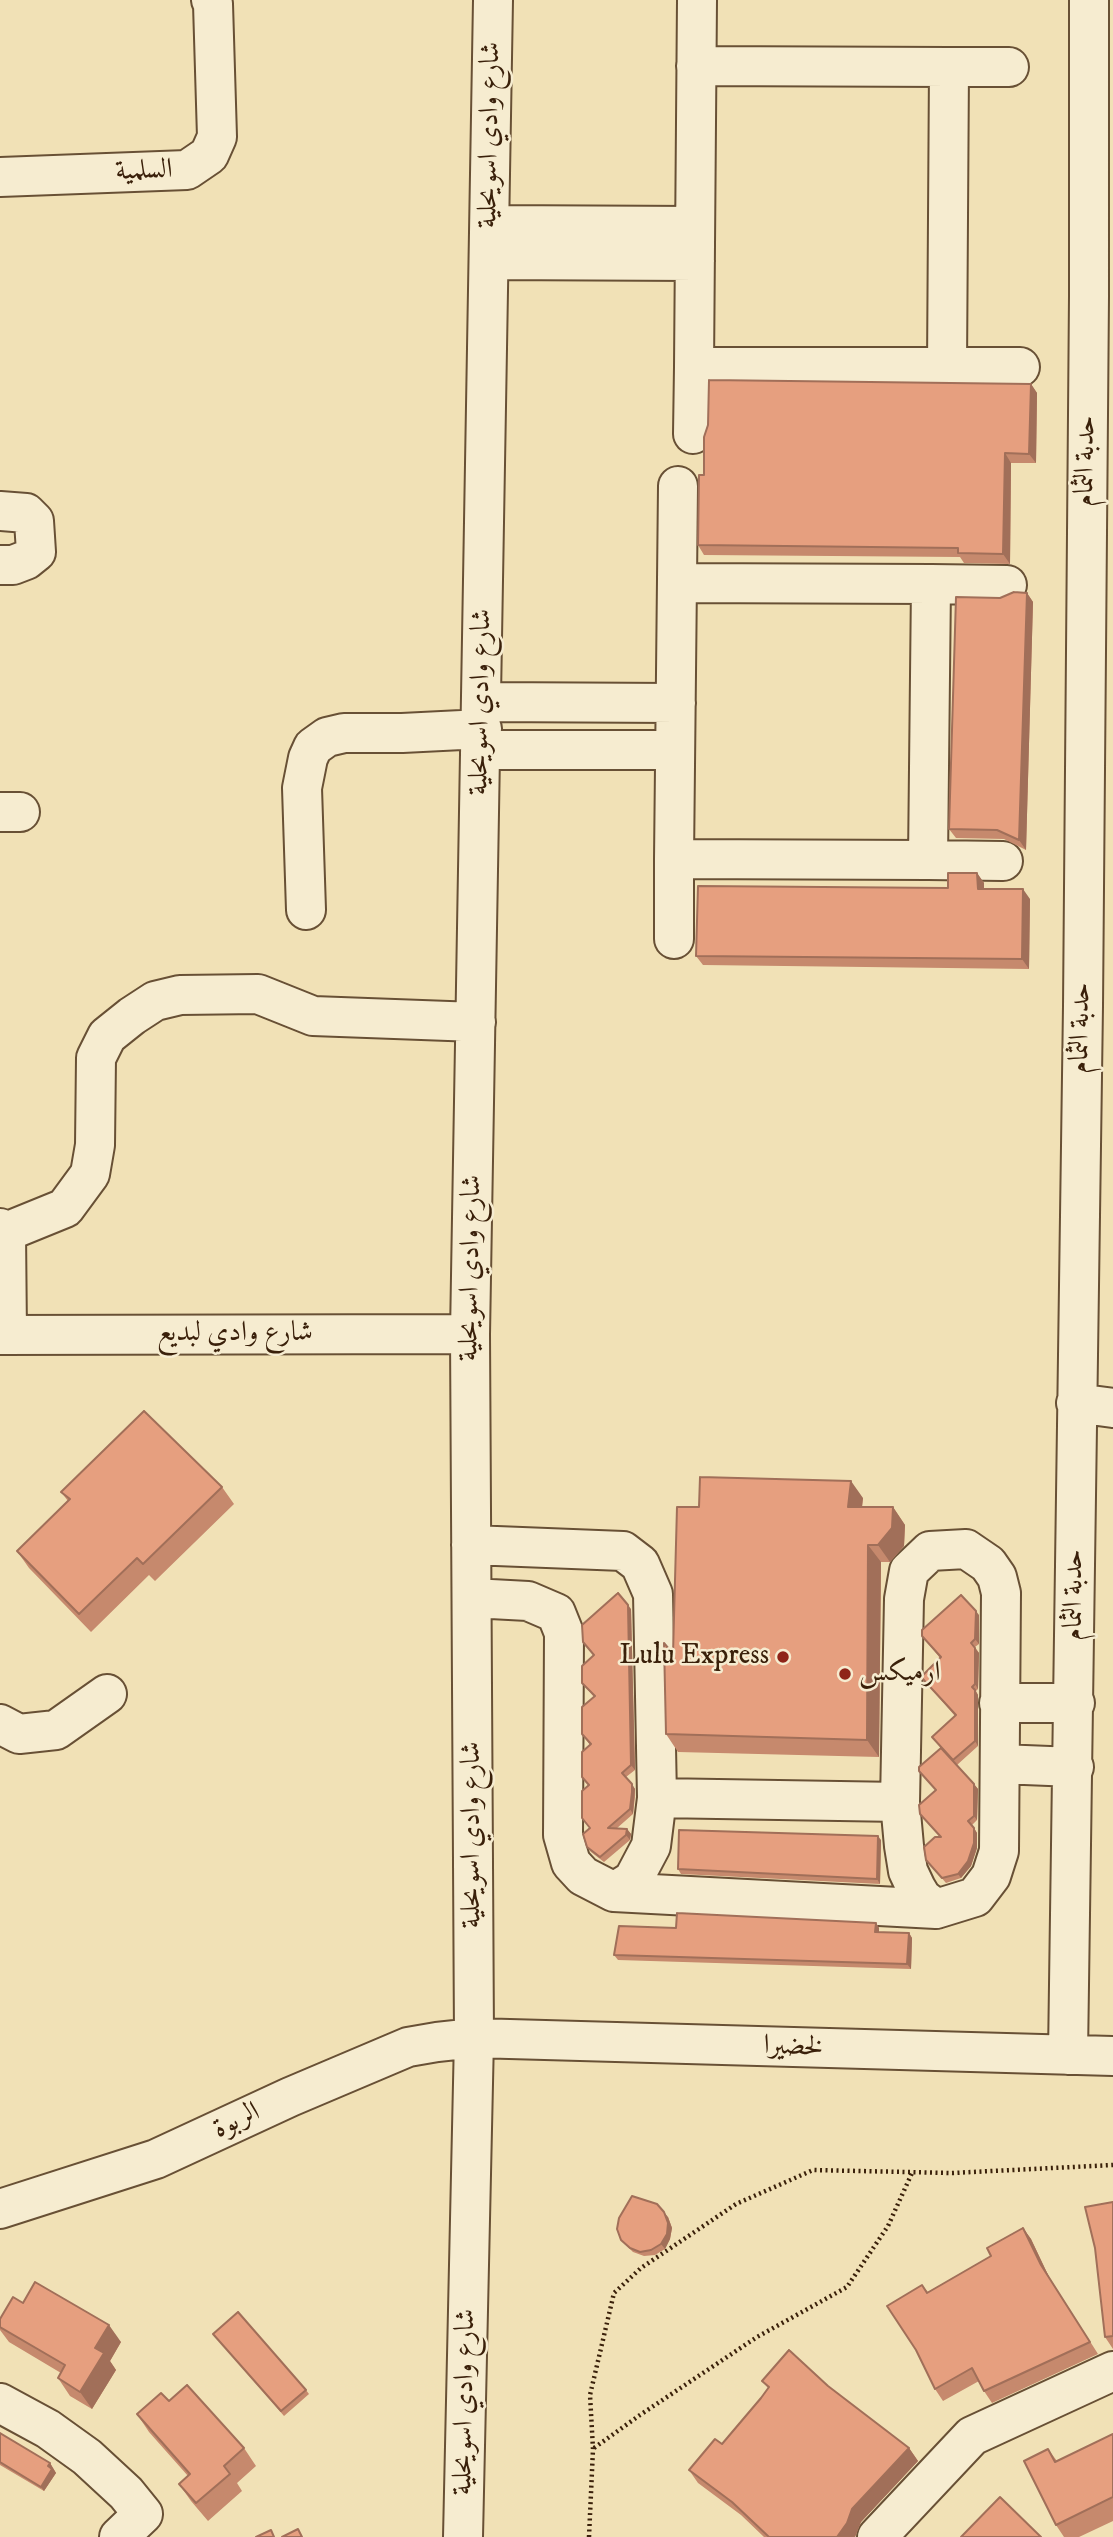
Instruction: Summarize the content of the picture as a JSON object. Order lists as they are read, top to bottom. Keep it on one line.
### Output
{"streets":{"street":["شارع وادي اسويحلية","السلمية","حدبة الثمام","شارع وادي لبديع","لخضيرا","الربوة"]},"crossings":[["شارع وادي اسويحلية","شارع وادي لبديع"],["شارع وادي اسويحلية","لخضيرا"],["شارع وادي اسويحلية","الربوة"],["حدبة الثمام","لخضيرا"],["لخضيرا","الربوة"]],"places":["Lulu Express","ارميكس"]}
